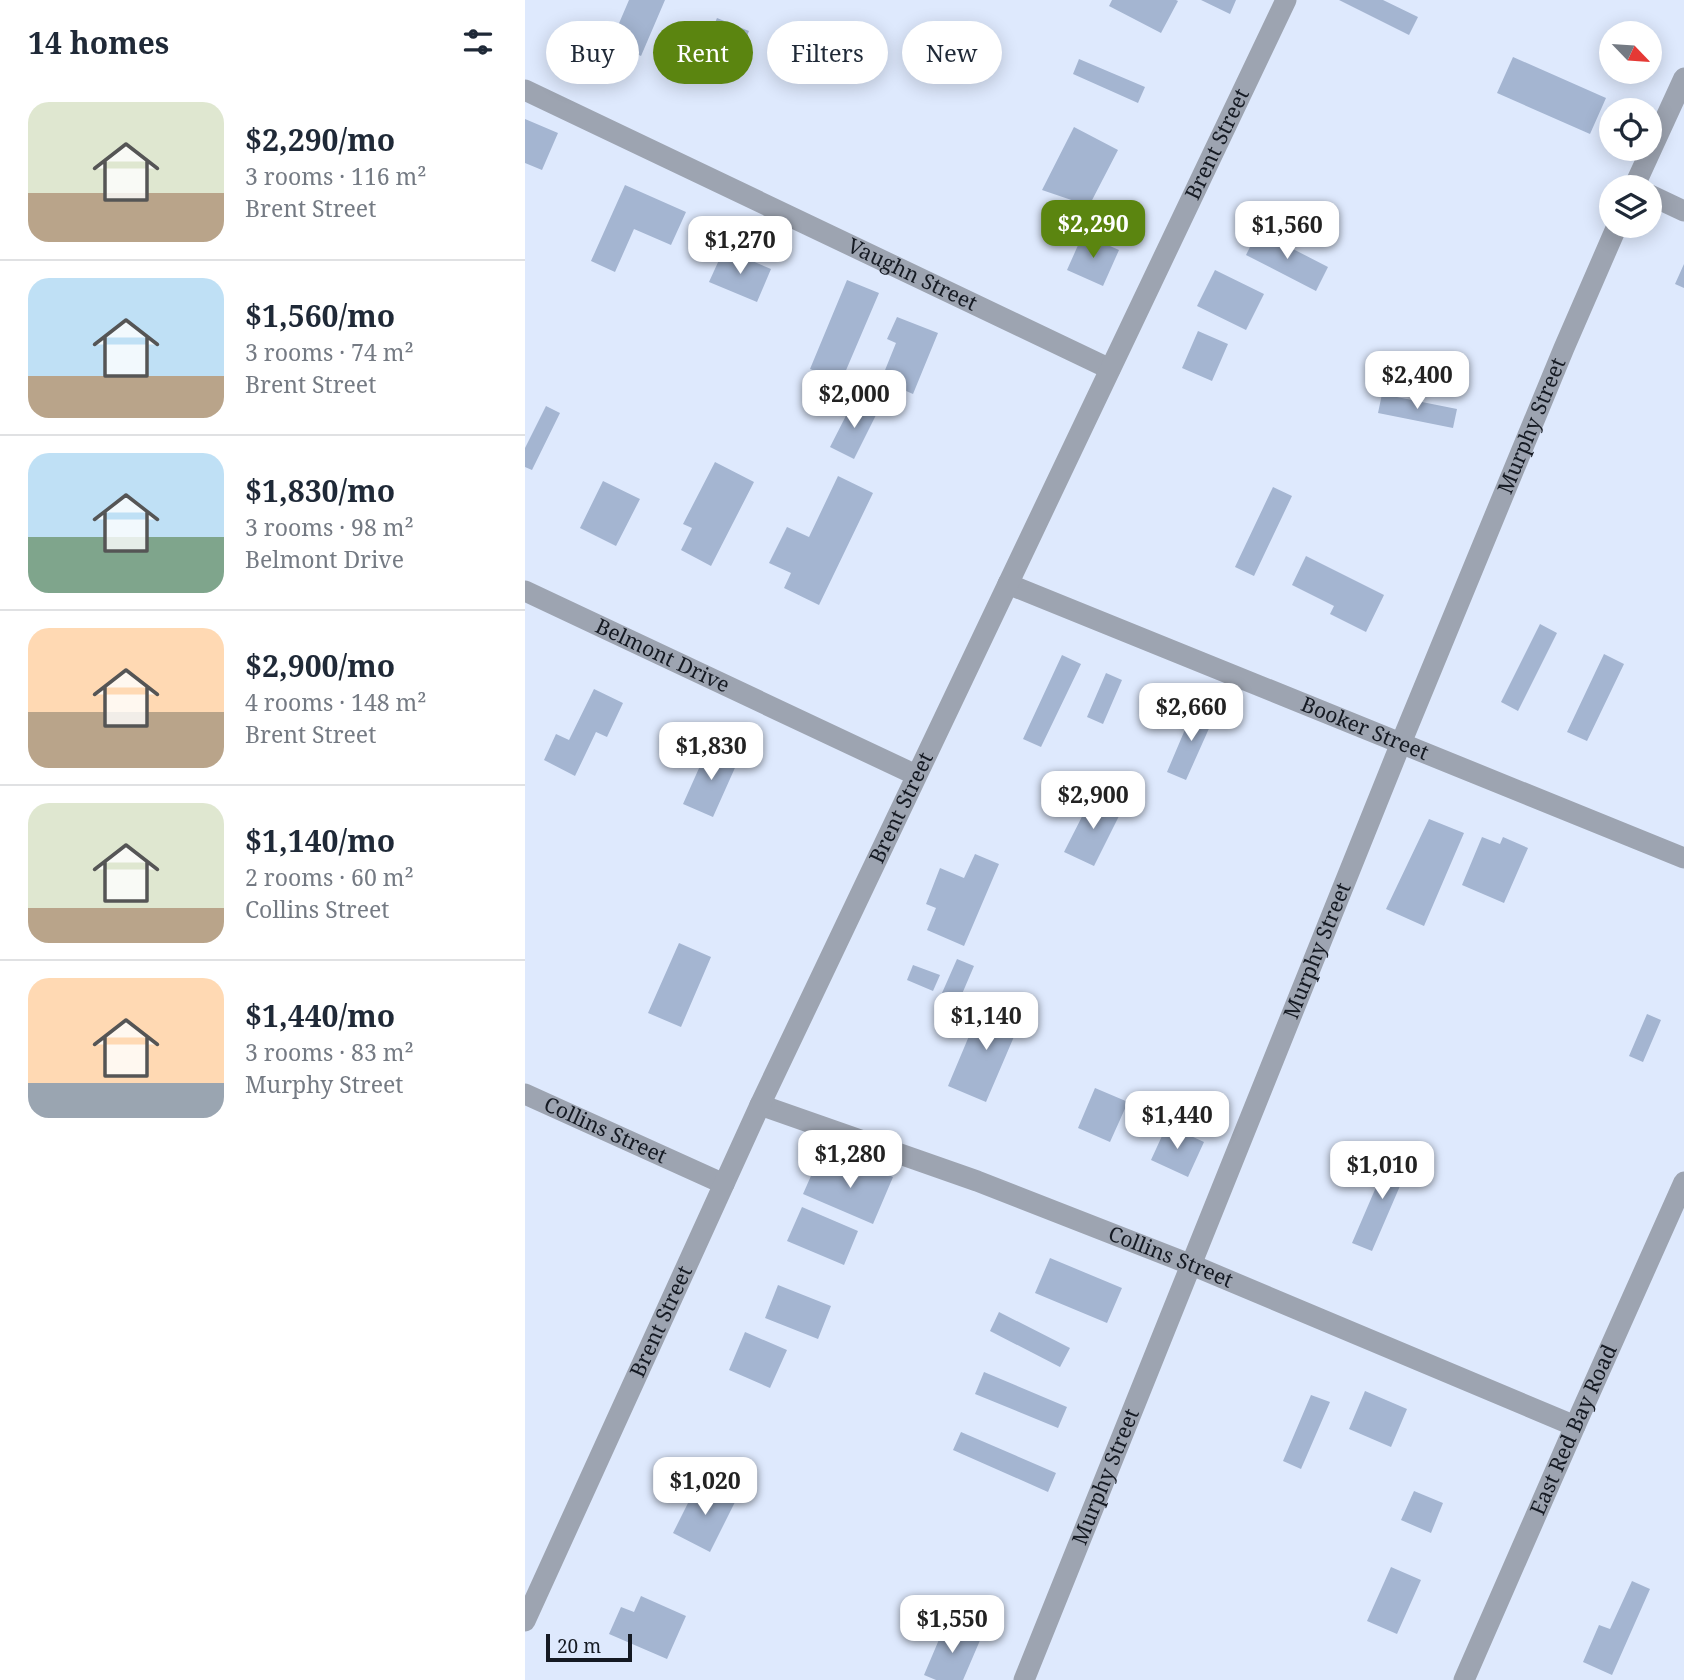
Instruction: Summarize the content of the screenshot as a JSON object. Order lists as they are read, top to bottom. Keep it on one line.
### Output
{"streets":{"street":["Brent Street","Vaughn Street","Murphy Street","Belmont Drive","Booker Street","Collins Street","East Red Bay Road"]},"crossings":[["Brent Street","Vaughn Street"],["Brent Street","Belmont Drive"],["Brent Street","Booker Street"],["Brent Street","Collins Street"],["Murphy Street","Booker Street"],["Murphy Street","Collins Street"],["Collins Street","East Red Bay Road"]],"scale_bar":"20 m","north":"bottom right","page":{"heading":"14 homes","chip":["Buy","Rent","Filters","New"],"list":[{"name":"$2,290/mo","note":"3 rooms · 116 m² · Brent Street"},{"name":"$1,560/mo","note":"3 rooms · 74 m² · Brent Street"},{"name":"$1,830/mo","note":"3 rooms · 98 m² · Belmont Drive"},{"name":"$2,900/mo","note":"4 rooms · 148 m² · Brent Street"},{"name":"$1,140/mo","note":"2 rooms · 60 m² · Collins Street"},{"name":"$1,440/mo","note":"3 rooms · 83 m² · Murphy Street"}],"price":["$2,290","$1,560","$1,270","$2,400","$2,000","$2,660","$1,830","$2,900","$1,140","$1,440","$1,280","$1,010","$1,020","$1,550"],"scale":"20 m"}}
